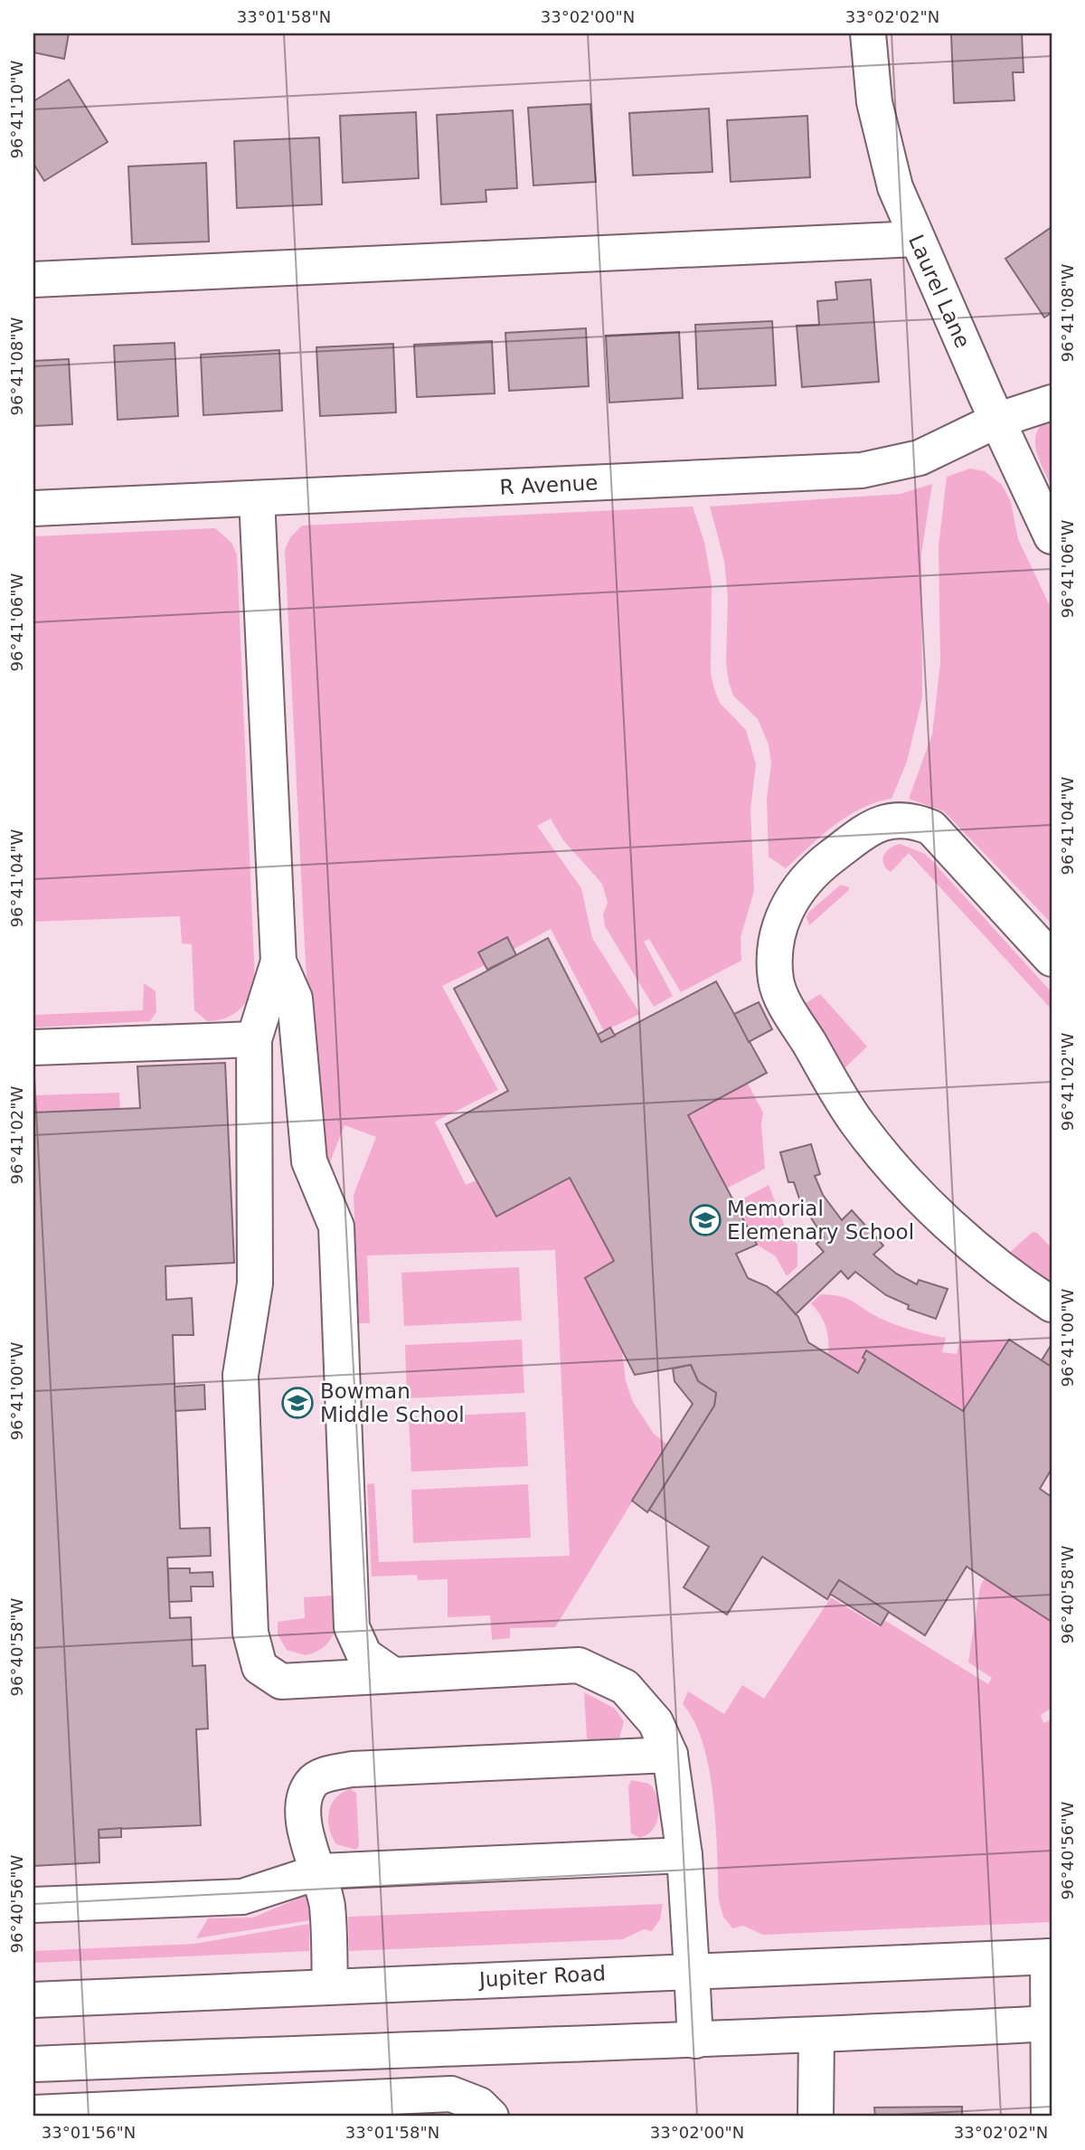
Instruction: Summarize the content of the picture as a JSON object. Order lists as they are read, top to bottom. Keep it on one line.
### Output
{"streets":{"main road":["Laurel Lane","R Avenue","Jupiter Road"]},"crossings":[["Laurel Lane","R Avenue"]],"places":{"school or university":["Memorial Elemenary School","Bowman Middle School"]},"coordinates":["33°01'58\"N","33°02'00\"N","33°02'02\"N","96°41'10\"W","96°41'08\"W","96°41'06\"W","96°41'04\"W","96°41'02\"W","96°41'00\"W","96°40'58\"W","96°40'56\"W","33°01'56\"N"]}
